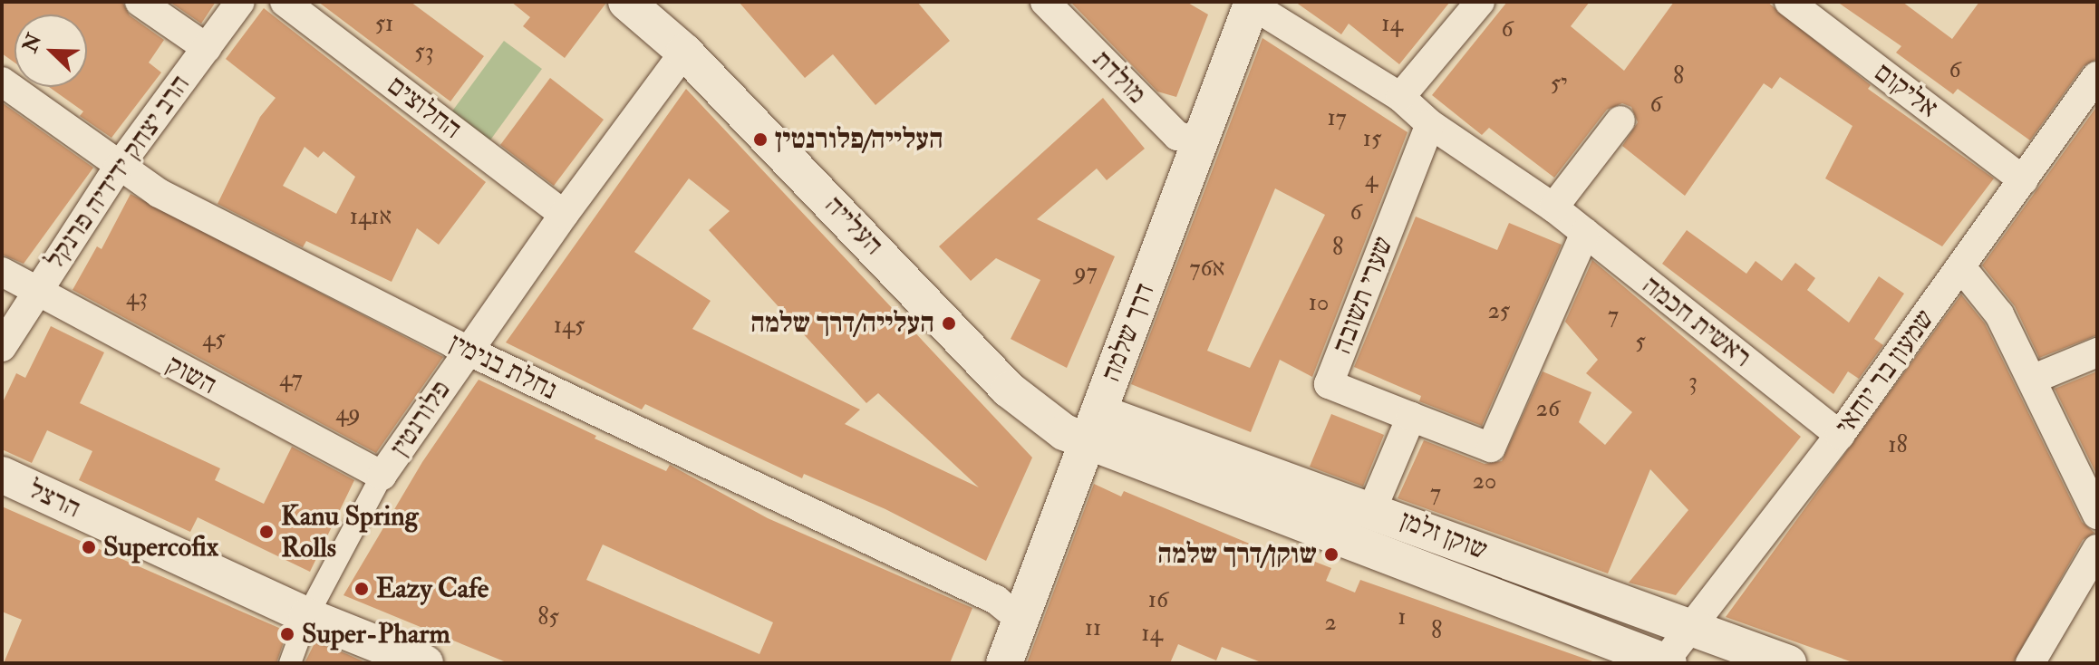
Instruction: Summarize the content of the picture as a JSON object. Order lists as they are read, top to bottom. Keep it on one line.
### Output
{"streets":{"street":["מולדת","אליקום","החלוצים","הרב יצחק ידידיה פרנקל","העלייה","שערי תשובה","ראשית חכמה","דרך שלמה","נחלת בנימין","שמעון בר יוחאי","השוק","פלורנטין","הרצל","שוקן זלמן"]},"crossings":[["מולדת","דרך שלמה"],["אליקום","שמעון בר יוחאי"],["החלוצים","פלורנטין"],["הרב יצחק ידידיה פרנקל","נחלת בנימין"],["הרב יצחק ידידיה פרנקל","השוק"],["העלייה","דרך שלמה"],["העלייה","פלורנטין"],["העלייה","שוקן זלמן"],["שערי תשובה","ראשית חכמה"],["ראשית חכמה","דרך שלמה"],["ראשית חכמה","שמעון בר יוחאי"],["דרך שלמה","נחלת בנימין"],["דרך שלמה","שוקן זלמן"],["נחלת בנימין","פלורנטין"],["שמעון בר יוחאי","שוקן זלמן"],["השוק","פלורנטין"],["פלורנטין","הרצל"]],"places":["העלייה/פלורנטין","העלייה/דרך שלמה","Kanu Spring Rolls","Supercofix","שוקן/דרך שלמה","Eazy Cafe","Super-Pharm"],"house_numbers":["51","14","6","53","6","8","5י","6","17","15","4","6","141א","8","76א","97","43","10","25","7","145","45","5","47","3","26","49","18","20","7","16","85","1","2","11","8","14"],"north":"top left"}
